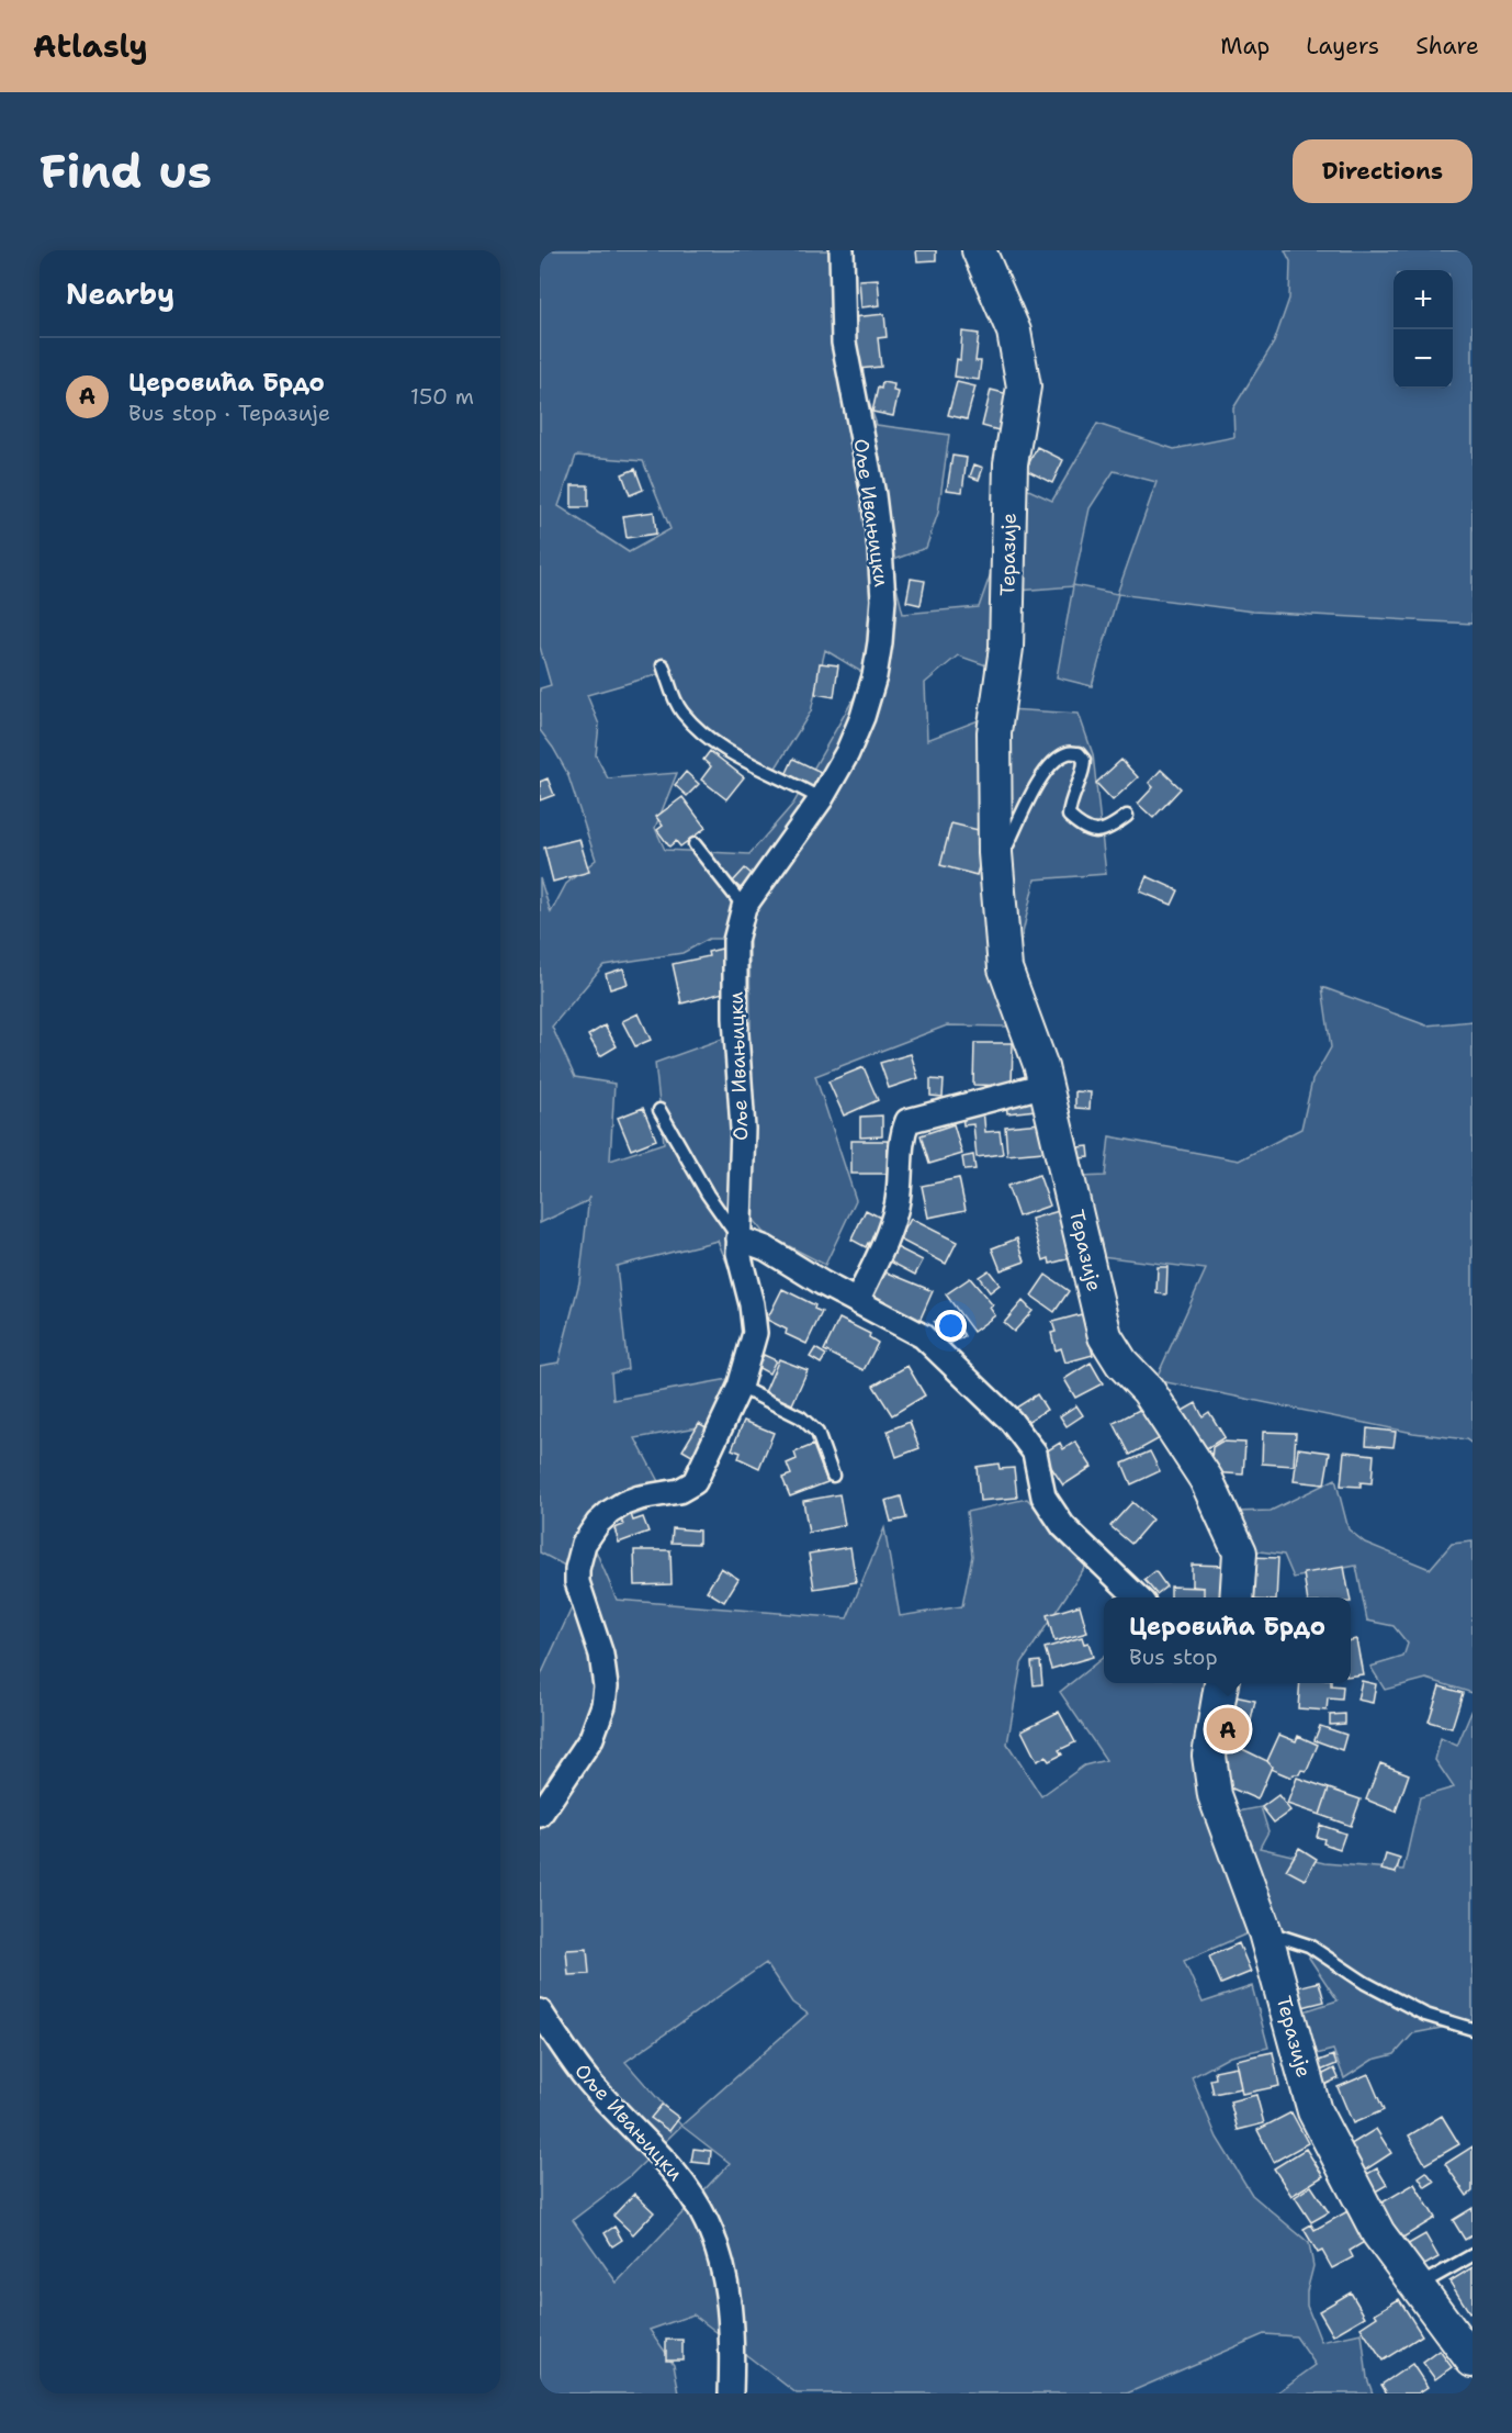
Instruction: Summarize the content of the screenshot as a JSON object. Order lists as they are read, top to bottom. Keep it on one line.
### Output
{"streets":{"street":["Оље Ивањицки","Теразије"]},"page":{"header":"Atlasly","nav":["Map","Layers","Share"],"buttons":"Directions","title":"Find us","heading":"Nearby","map_buttons":["+","−"],"list":[{"mark":"A","name":"Церовића Брдо","note":"Bus stop · Теразије","value":"150 m"}],"popup":["Церовића Брдо","Bus stop"],"pins":"A"}}
